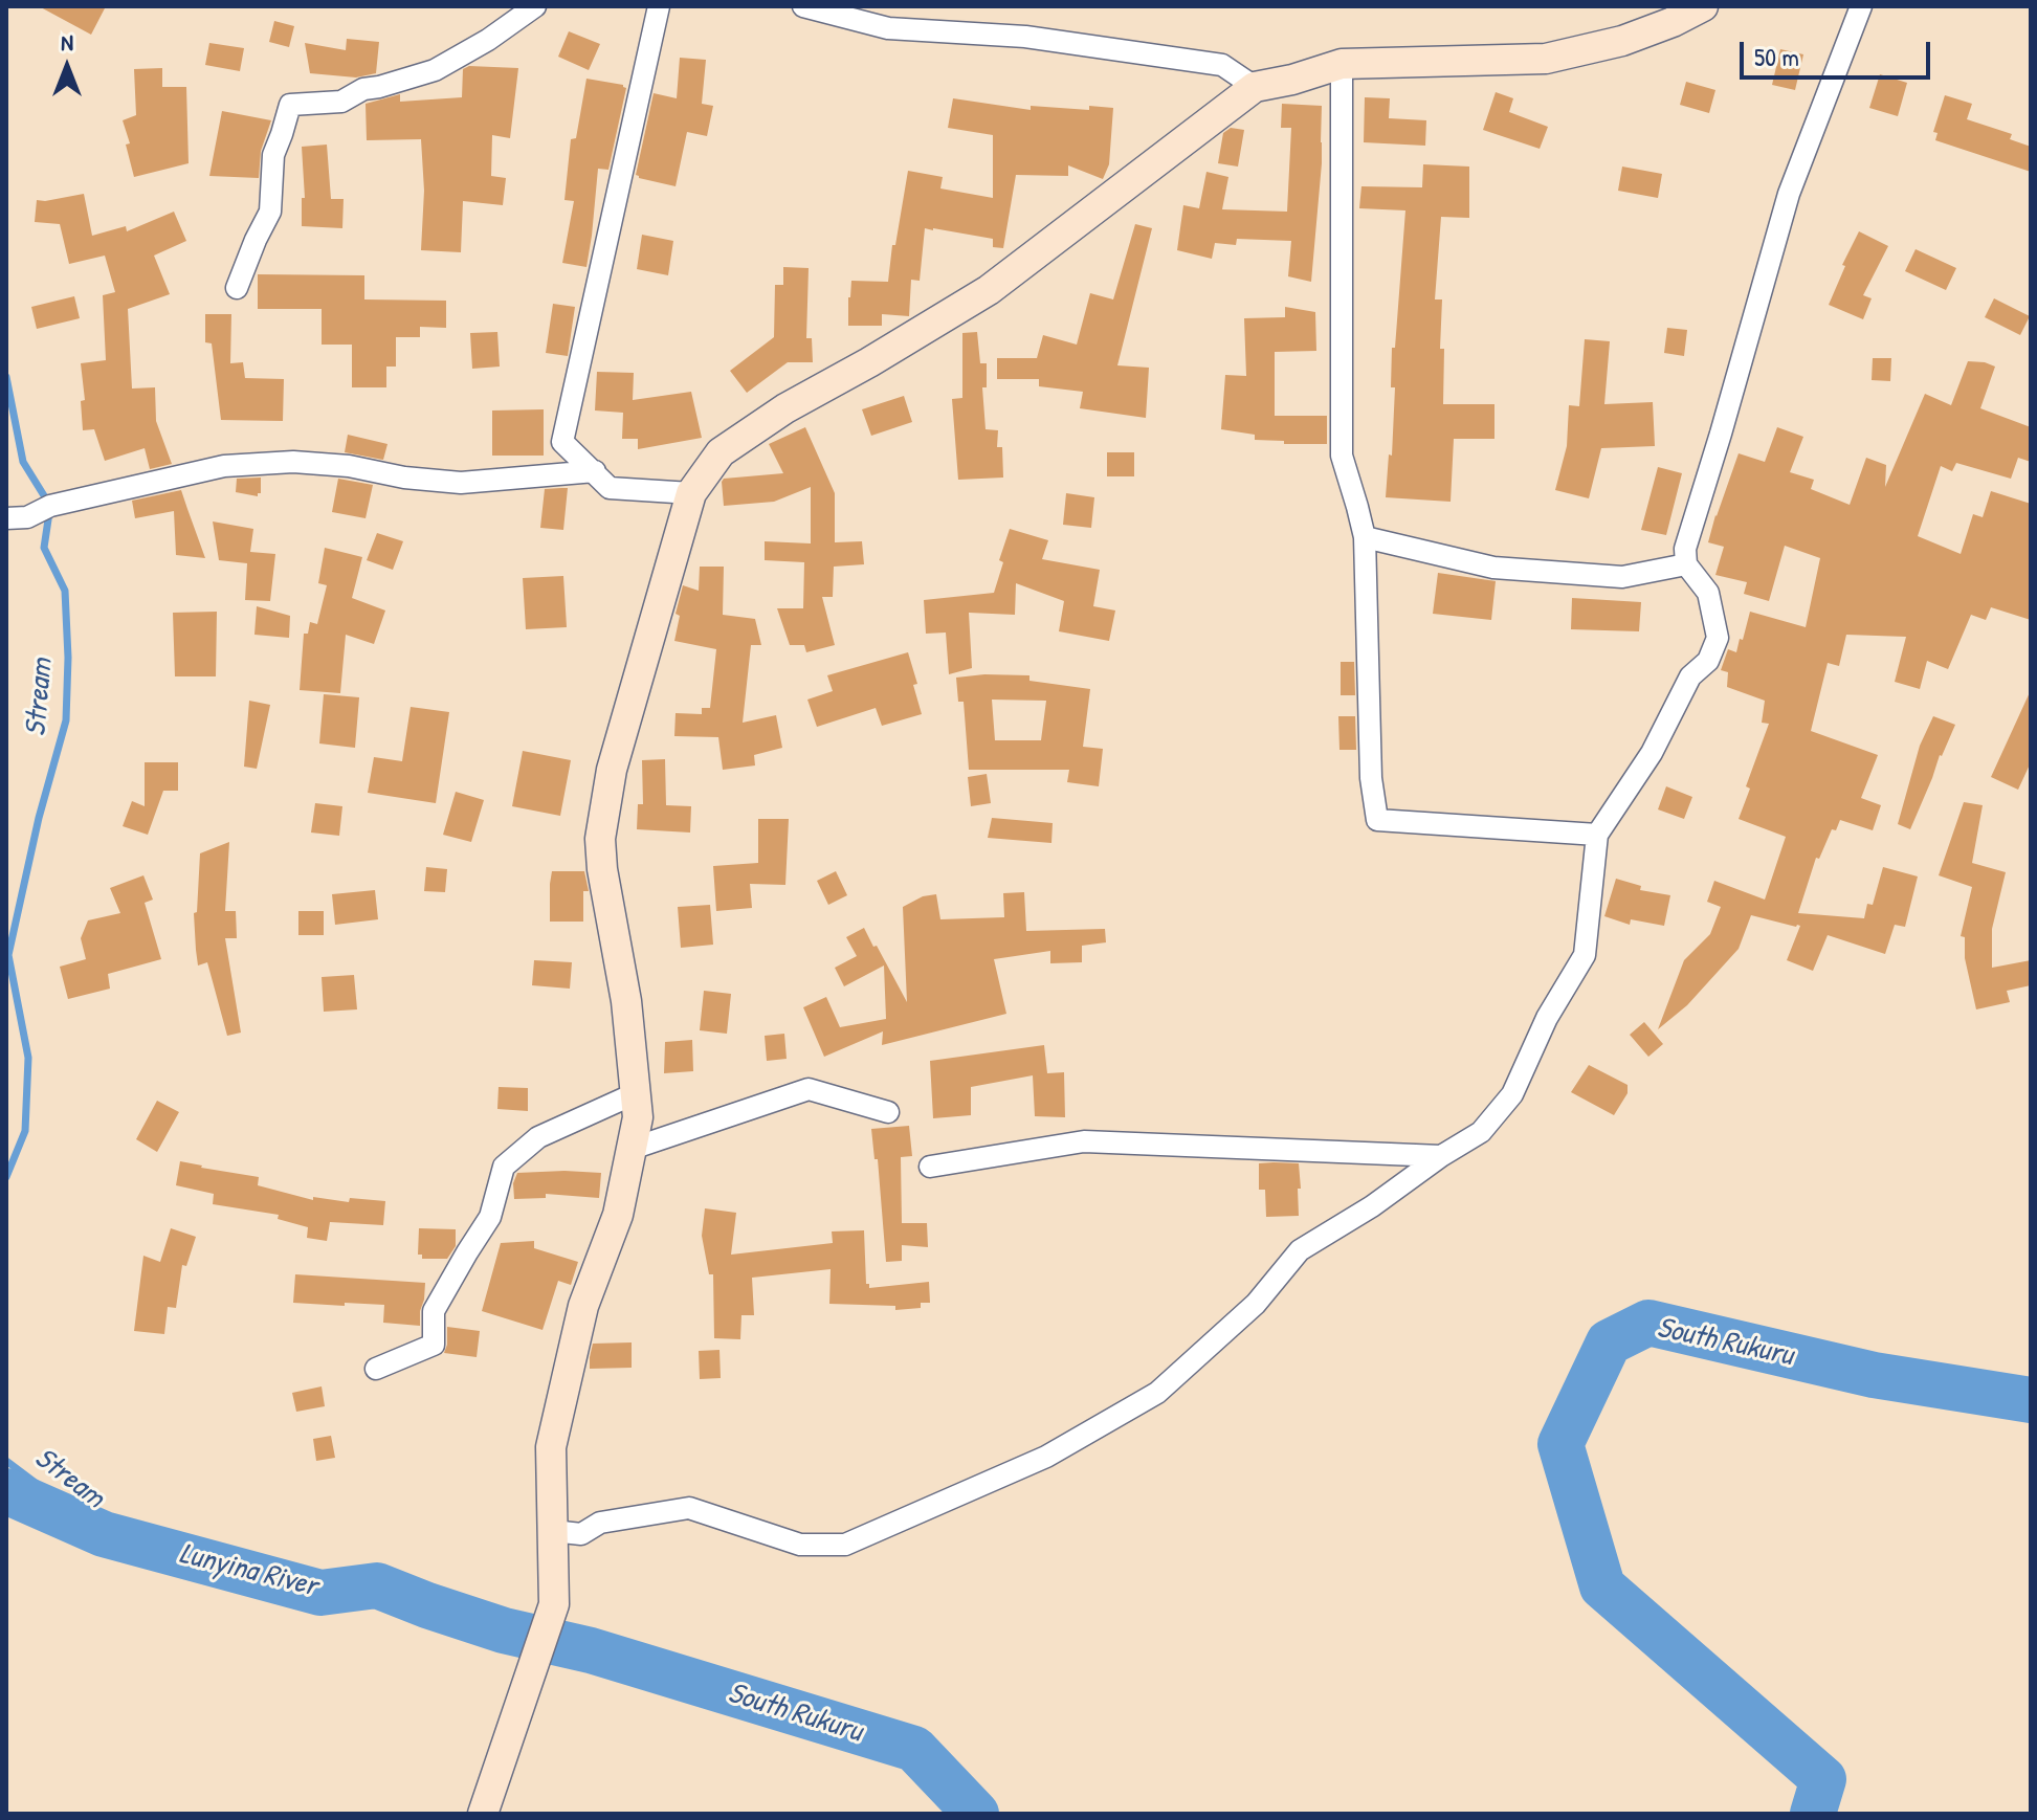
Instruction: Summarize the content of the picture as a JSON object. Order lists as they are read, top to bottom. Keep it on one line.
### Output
{"water":["Stream","South Rukuru","Lunyina River"],"scale_bar":"50 m","north":"top"}
